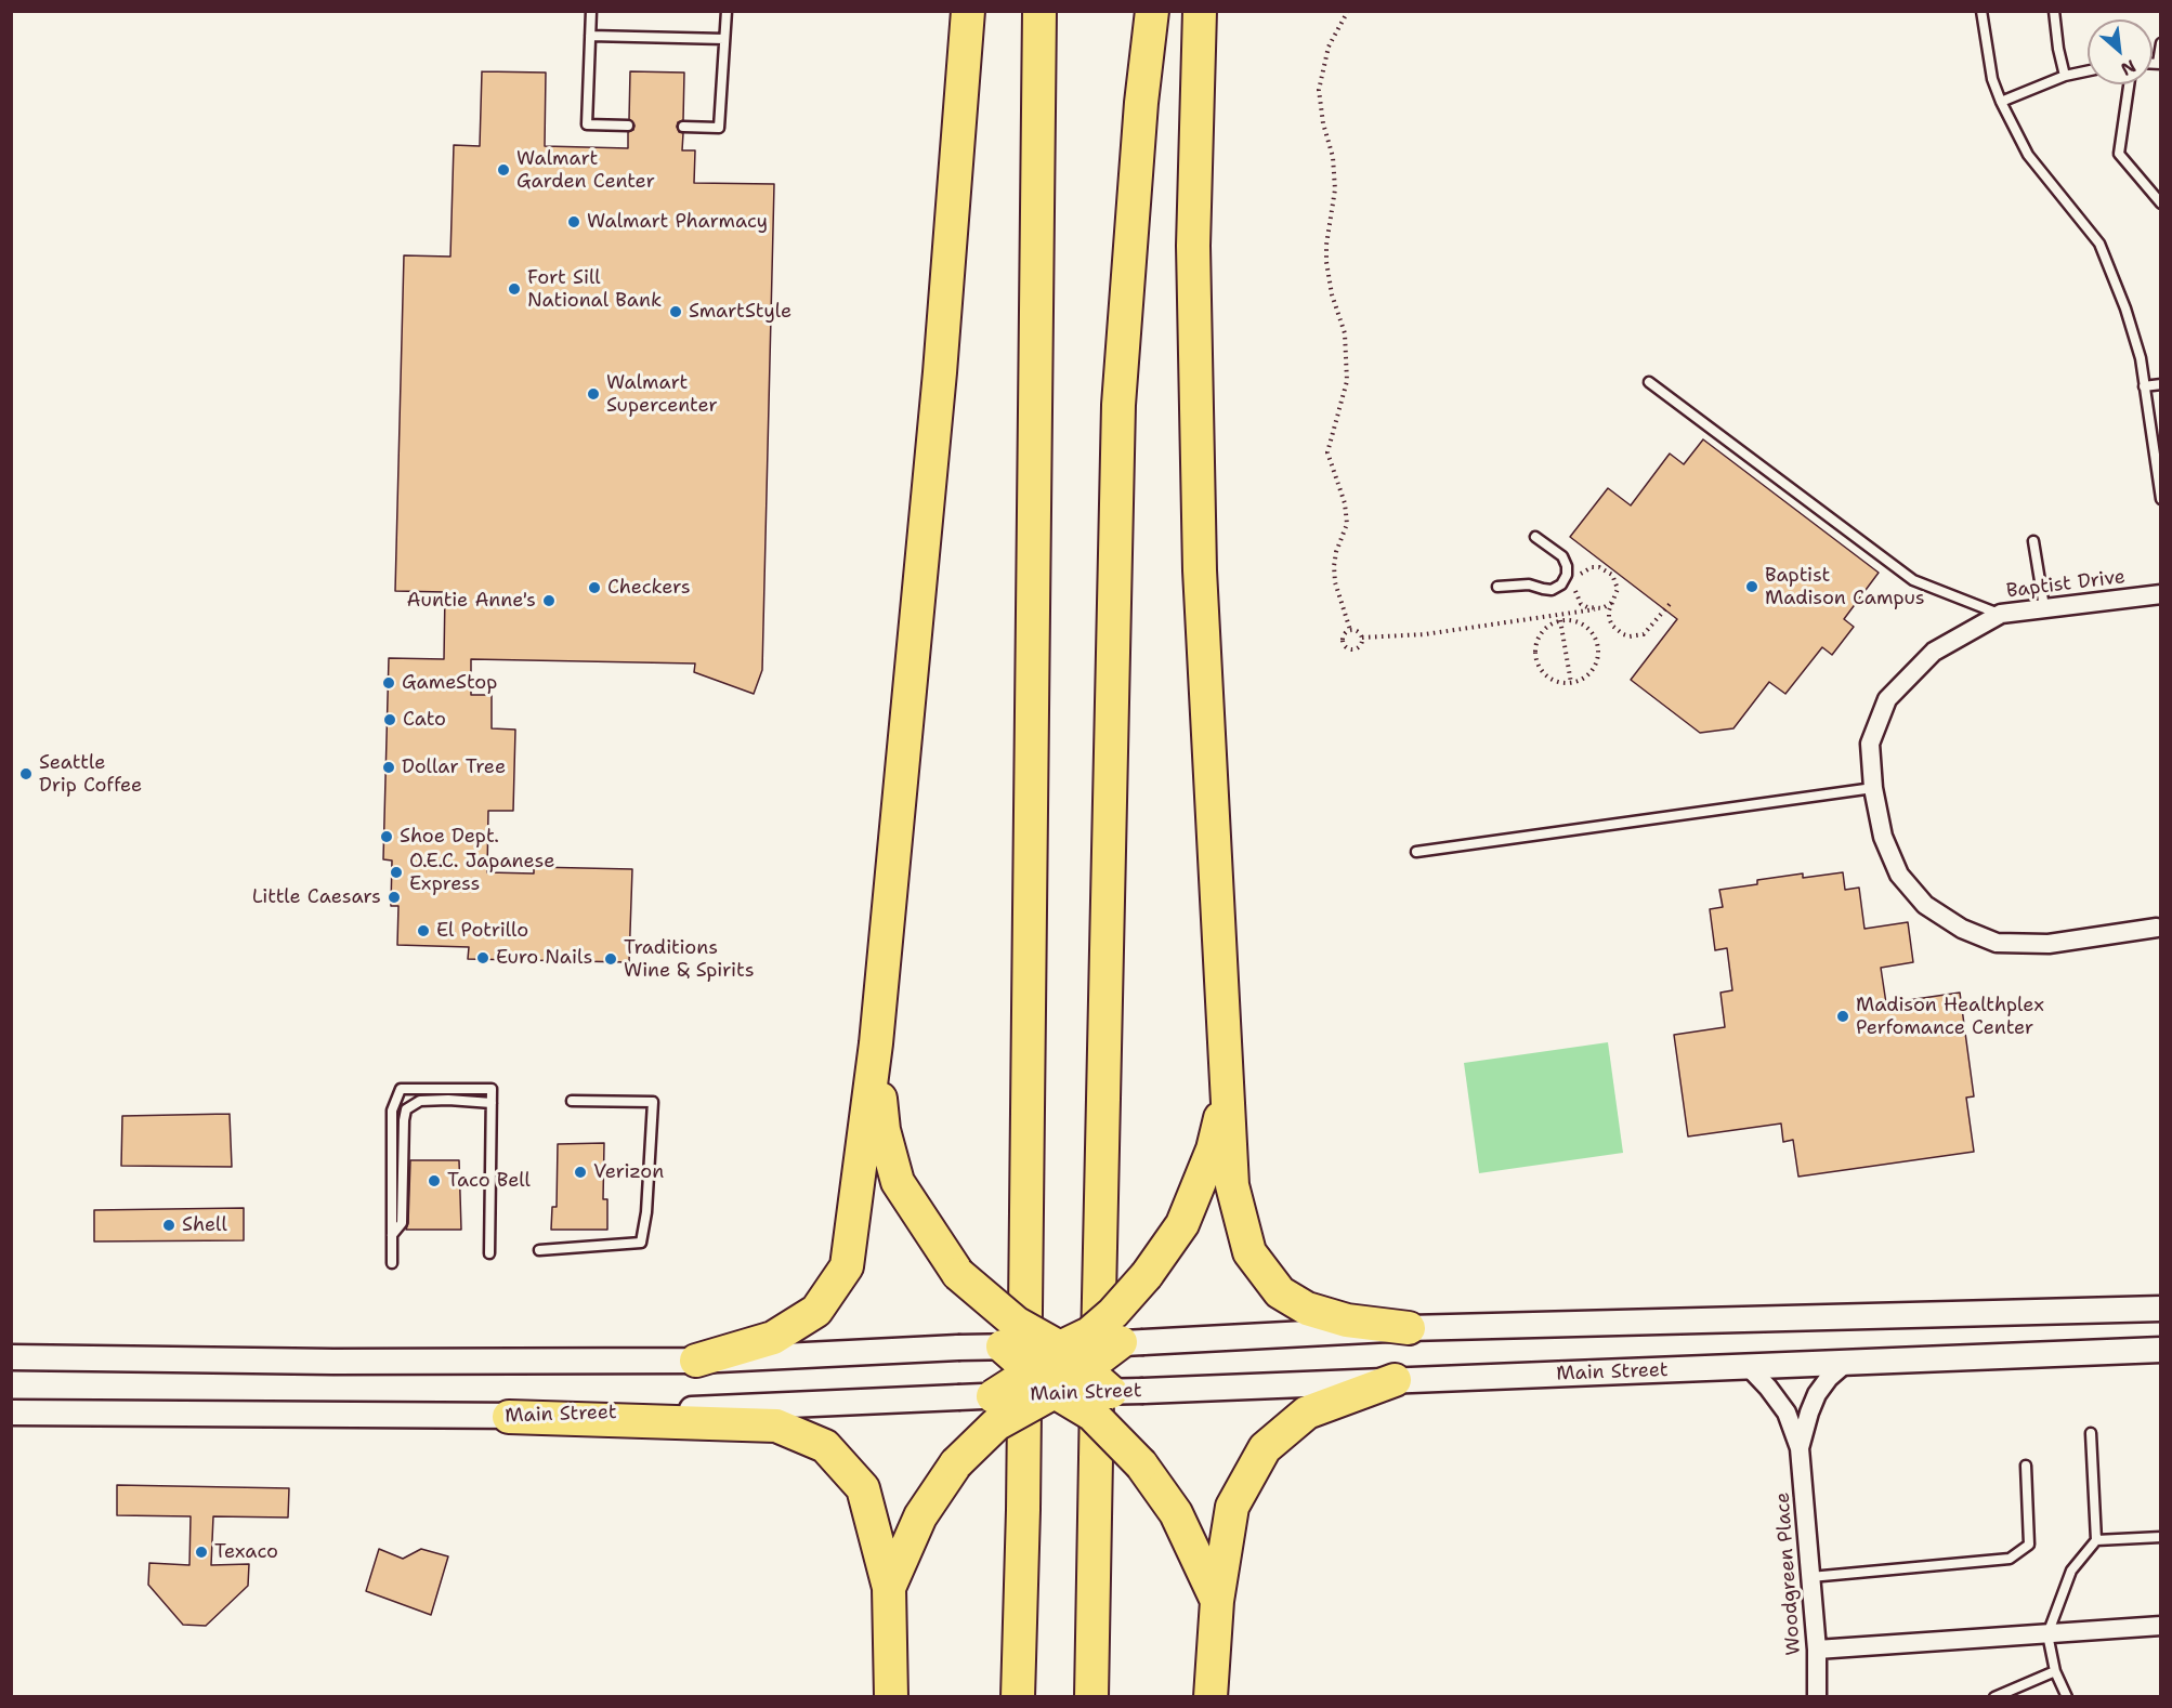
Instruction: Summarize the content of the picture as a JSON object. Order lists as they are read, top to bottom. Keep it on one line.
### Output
{"streets":{"main road":["Main Street"],"street":["Baptist Drive","Woodgreen Place"]},"crossings":[["Main Street","Woodgreen Place"]],"places":["Walmart Garden Center","Walmart Pharmacy","Fort Sill National Bank","SmartStyle","Walmart Supercenter","Baptist Madison Campus","Checkers","Auntie Anne's","GameStop","Cato","Dollar Tree","Seattle Drip Coffee","Shoe Dept.","O.E.C. Japanese Express","Little Caesars","El Potrillo","Euro Nails","Traditions Wine & Spirits","Madison Healthplex Perfomance Center","Verizon","Taco Bell","Shell","Texaco"],"north":"bottom right"}
